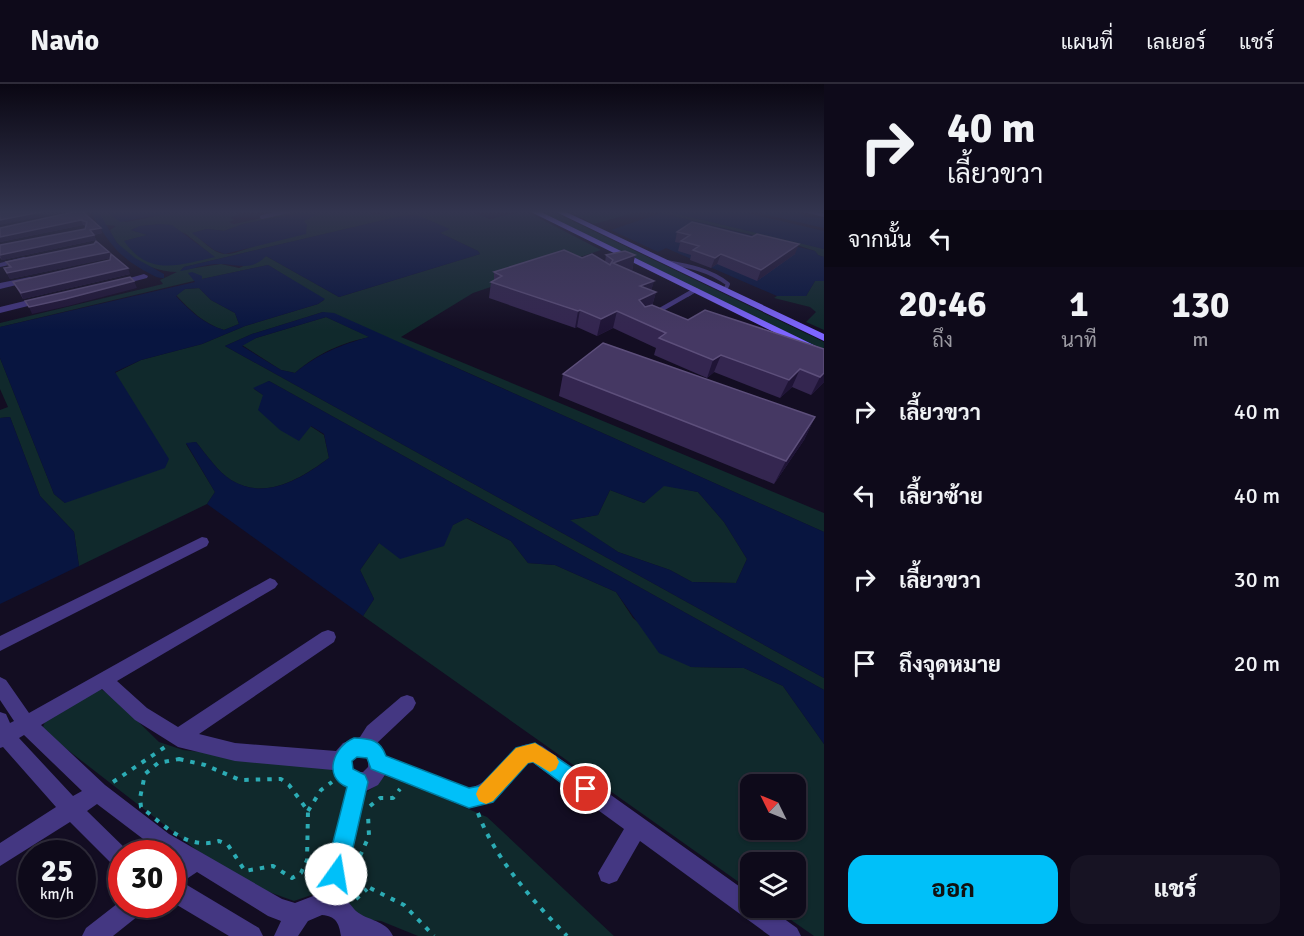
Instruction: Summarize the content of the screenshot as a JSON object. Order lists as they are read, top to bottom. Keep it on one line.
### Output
{"north":"top left","page":{"header":"Navio","nav":["แผนที่","เลเยอร์","แชร์"],"turn":["40 m","เลี้ยวขวา"],"then":"จากนั้น","eta":["20:46","ถึง","1","นาที","130","m"],"list":[{"name":"เลี้ยวขวา","value":"40 m"},{"name":"เลี้ยวซ้าย","value":"40 m"},{"name":"เลี้ยวขวา","value":"30 m"},{"name":"ถึงจุดหมาย","value":"20 m"}],"speed":"25 km/h","limit":"30","buttons":["ออก","แชร์"]}}
